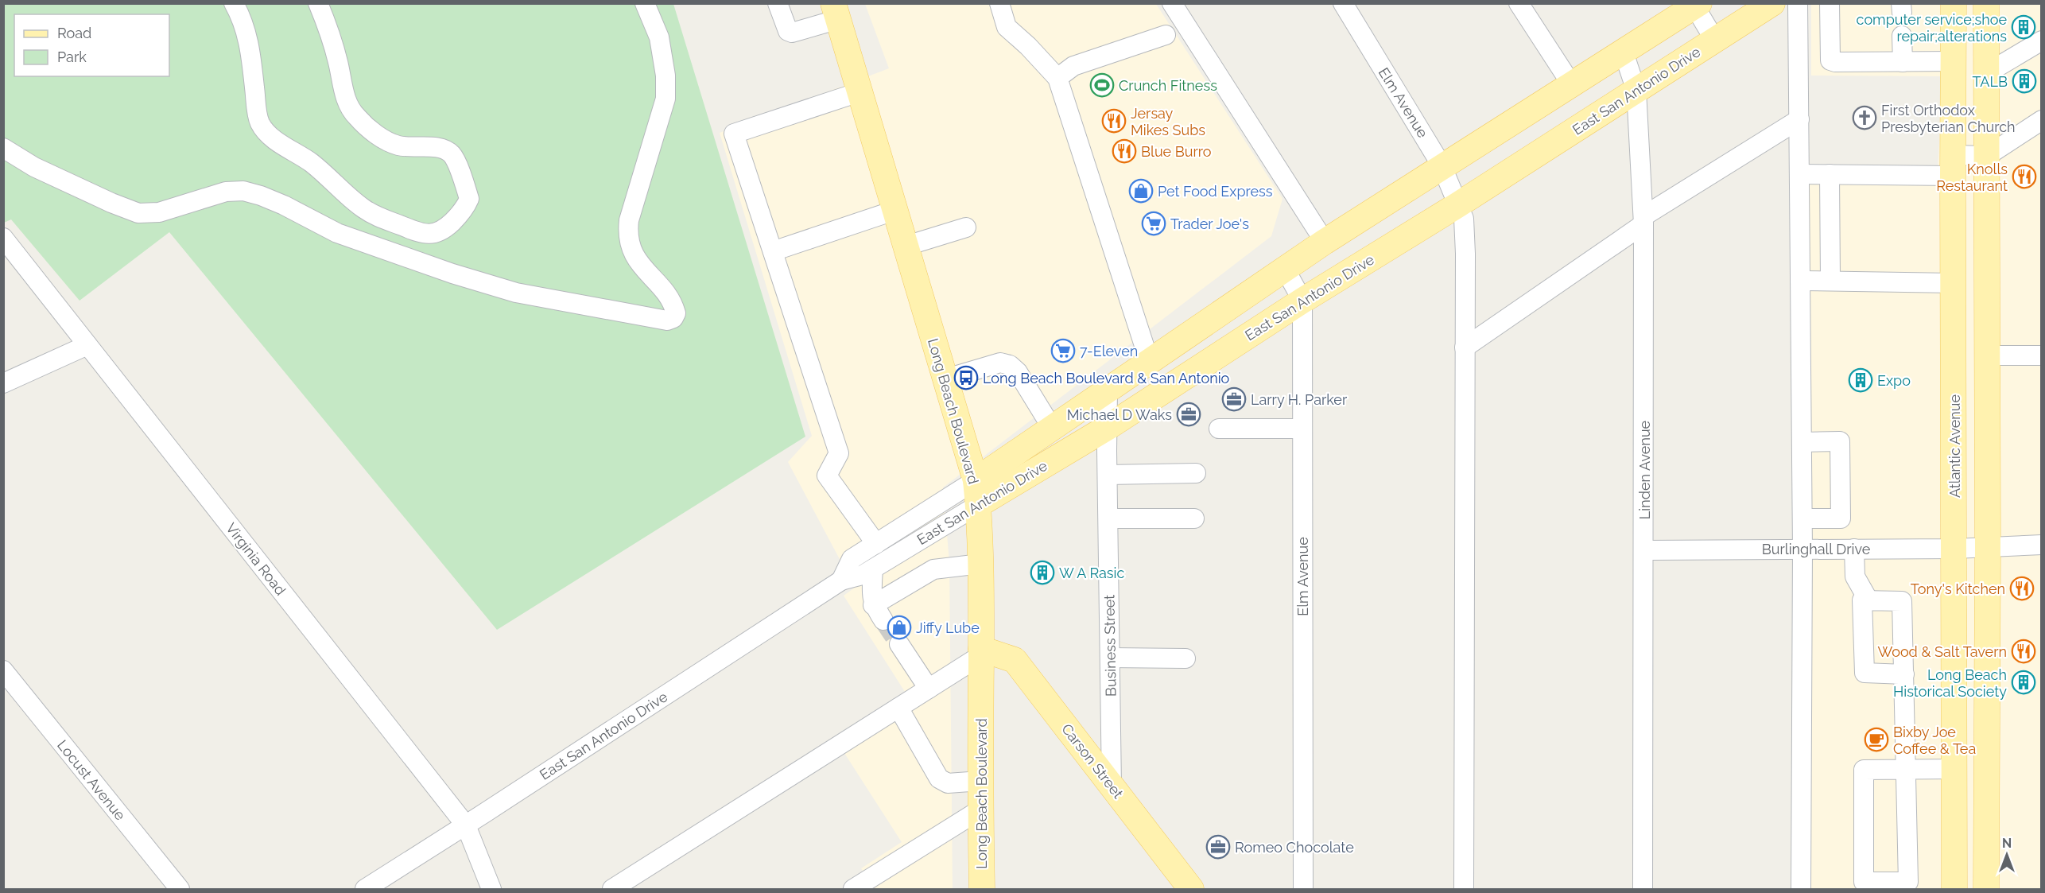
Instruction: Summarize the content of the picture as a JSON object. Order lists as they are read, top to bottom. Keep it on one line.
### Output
{"streets":{"main road":["East San Antonio Drive","Long Beach Boulevard","Atlantic Avenue","Carson Street"],"street":["Elm Avenue","Linden Avenue","Burlinghall Drive","Virginia Road","Business Street","Locust Avenue"]},"crossings":[["East San Antonio Drive","Elm Avenue"],["East San Antonio Drive","Long Beach Boulevard"],["East San Antonio Drive","Linden Avenue"],["East San Antonio Drive","Virginia Road"],["East San Antonio Drive","Business Street"],["Long Beach Boulevard","Carson Street"],["Atlantic Avenue","Burlinghall Drive"],["Linden Avenue","Burlinghall Drive"],["Business Street","Carson Street"]],"places":{"building":["computer service;shoe repair;alterations","TALB","Expo","W A Rasic","Long Beach Historical Society"],"sports":["Crunch Fitness"],"church":["First Orthodox Presbyterian Church"],"restaurant":["Jersay Mikes Subs","Blue Burro","Knolls Restaurant","Tony's Kitchen","Wood & Salt Tavern"],"shop":["Pet Food Express","Jiffy Lube"],"supermarket":["Trader Joe's","7-Eleven"],"bus stop":["Long Beach Boulevard & San Antonio"],"office":["Larry H. Parker","Michael D Waks","Romeo Chocolate"],"cafe":["Bixby Joe Coffee & Tea"]},"legend":["Road","Park"],"north":"top"}
